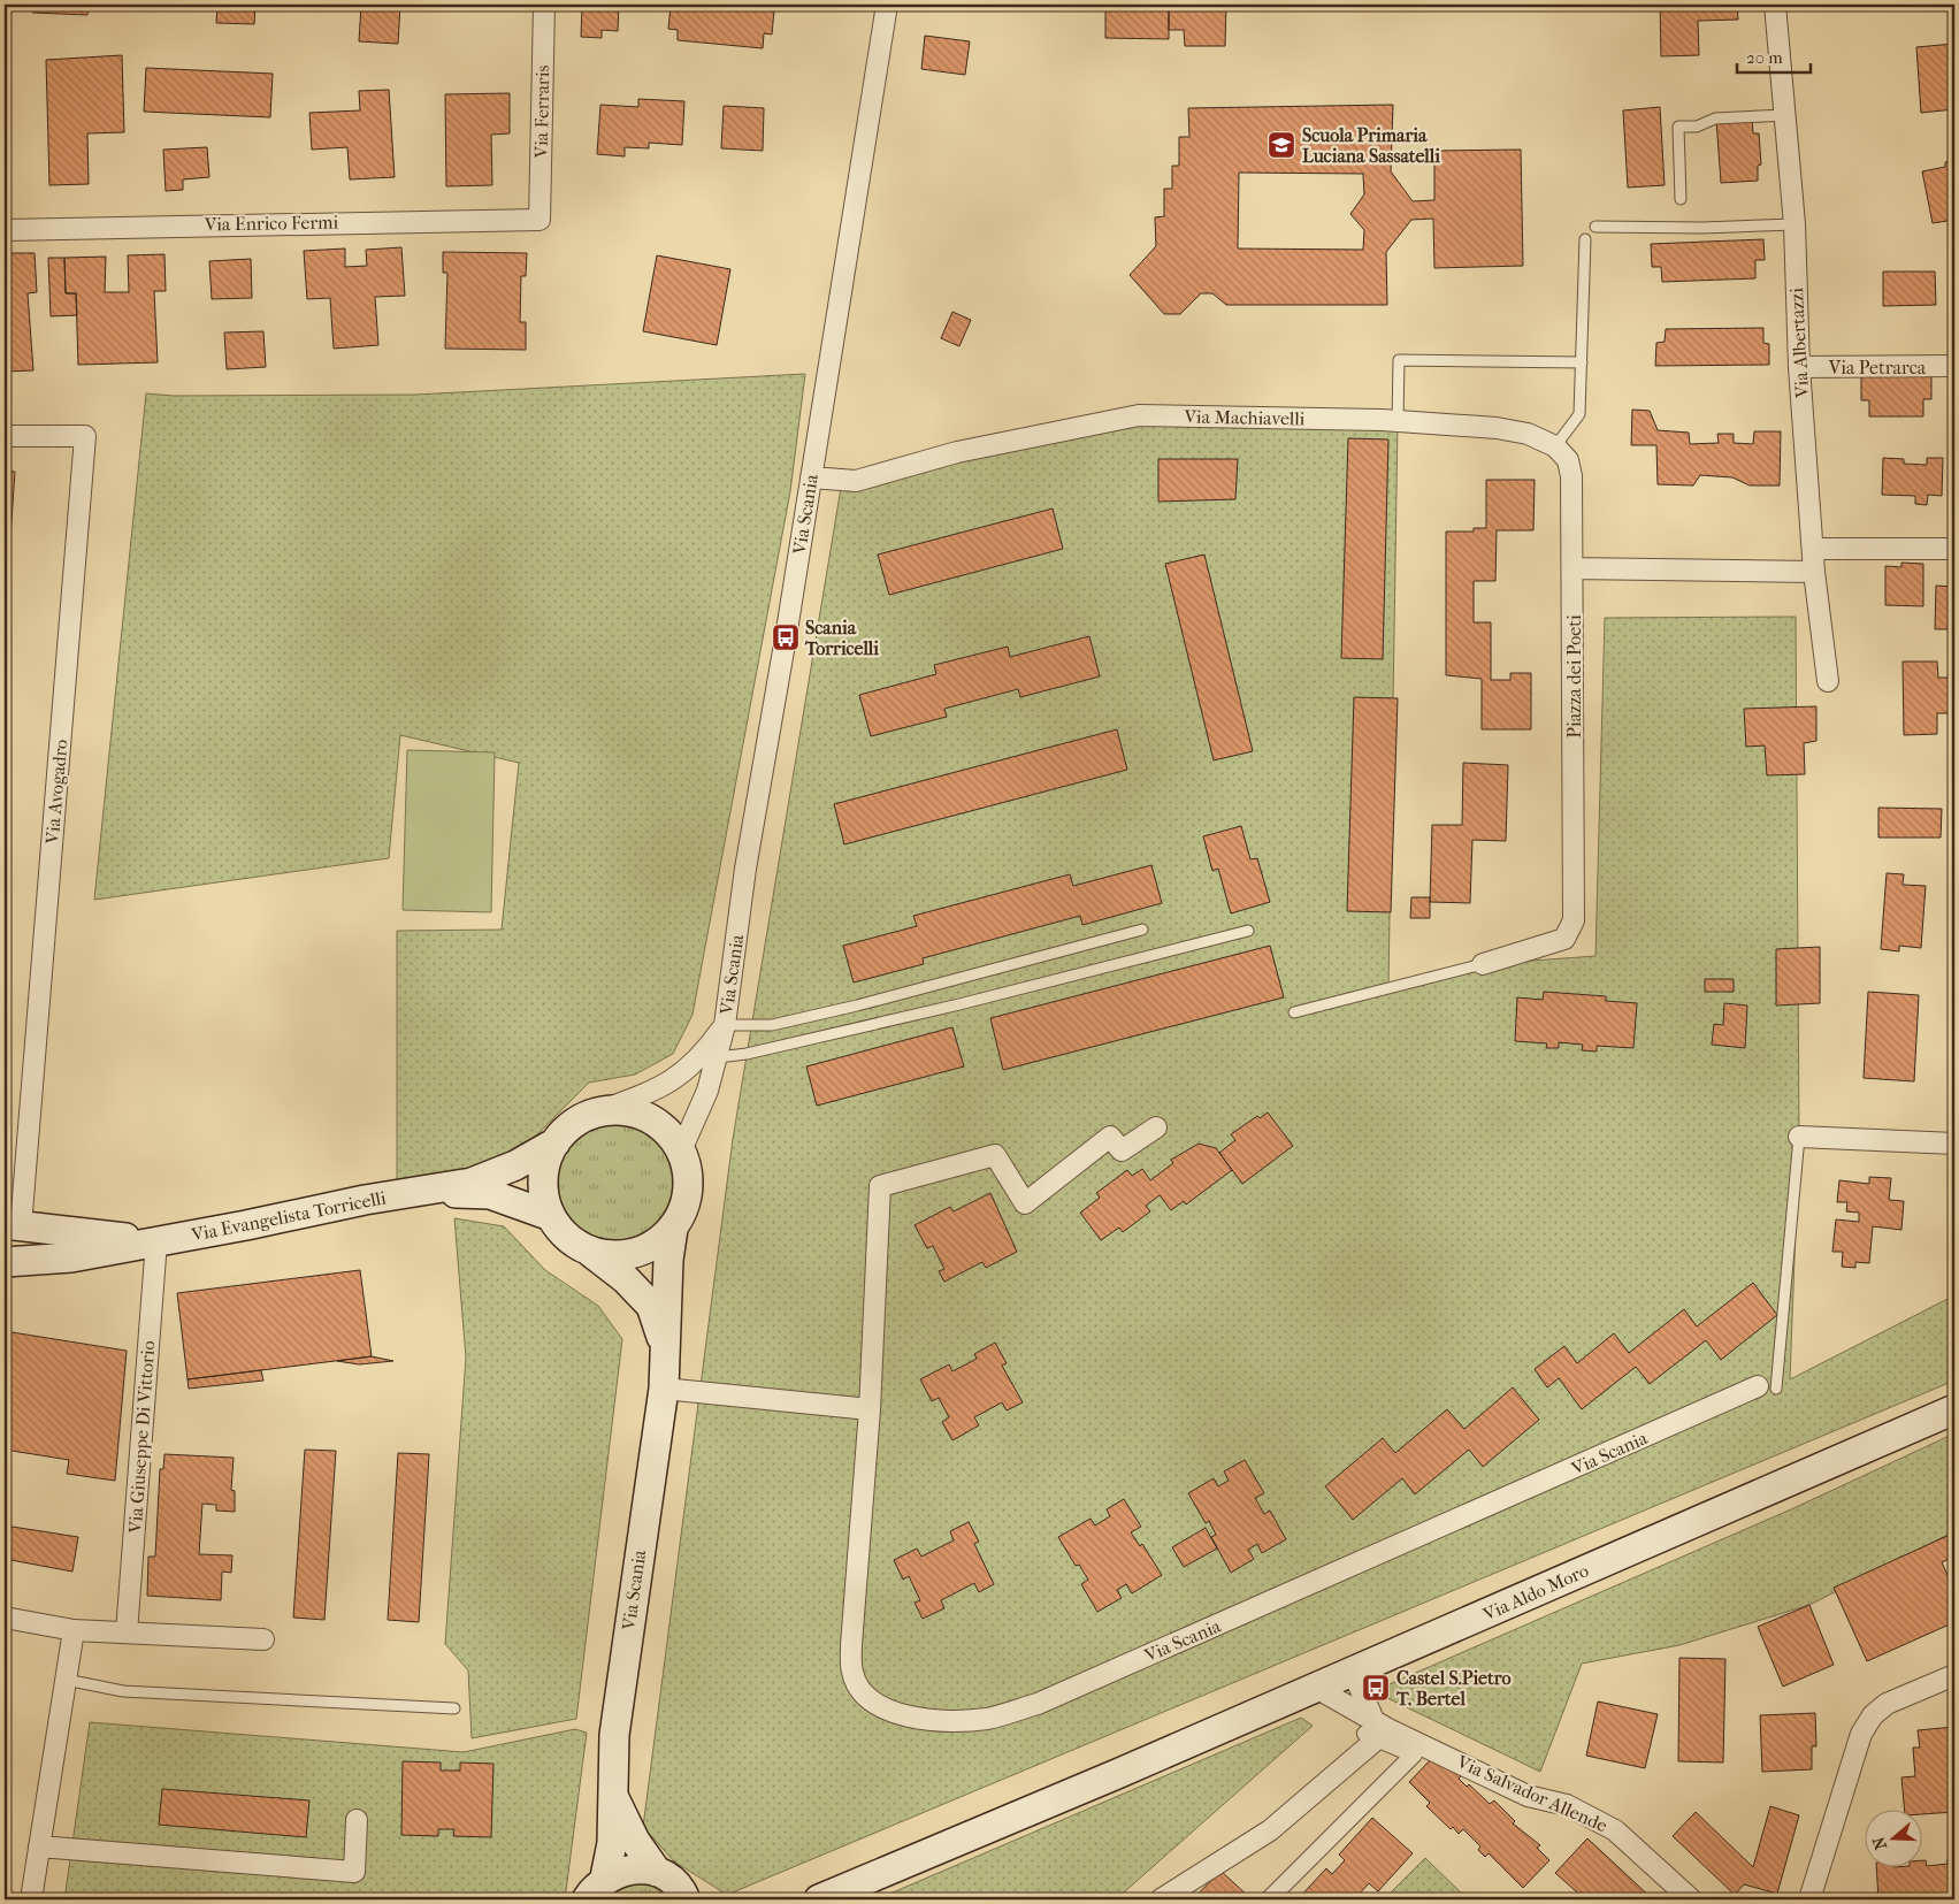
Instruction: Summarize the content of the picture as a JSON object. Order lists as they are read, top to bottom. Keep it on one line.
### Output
{"streets":{"main road":["Via Scania","Via Evangelista Torricelli","Via Aldo Moro"],"street":["Via Ferraris","Via Enrico Fermi","Via Albertazzi","Via Petrarca","Via Machiavelli","Piazza dei Poeti","Via Avogadro","Via Giuseppe Di Vittorio","Via Salvador Allende"]},"crossings":[["Via Ferraris","Via Enrico Fermi"],["Via Albertazzi","Via Petrarca"],["Via Machiavelli","Via Scania"],["Via Scania","Via Evangelista Torricelli"],["Via Avogadro","Via Evangelista Torricelli"],["Via Evangelista Torricelli","Via Giuseppe Di Vittorio"],["Via Aldo Moro","Via Salvador Allende"]],"places":{"school or university":["Scuola Primaria Luciana Sassatelli"],"bus stop":["Scania Torricelli","Castel S.Pietro T. Bertel"]},"scale_bar":"20 m","north":"left"}
